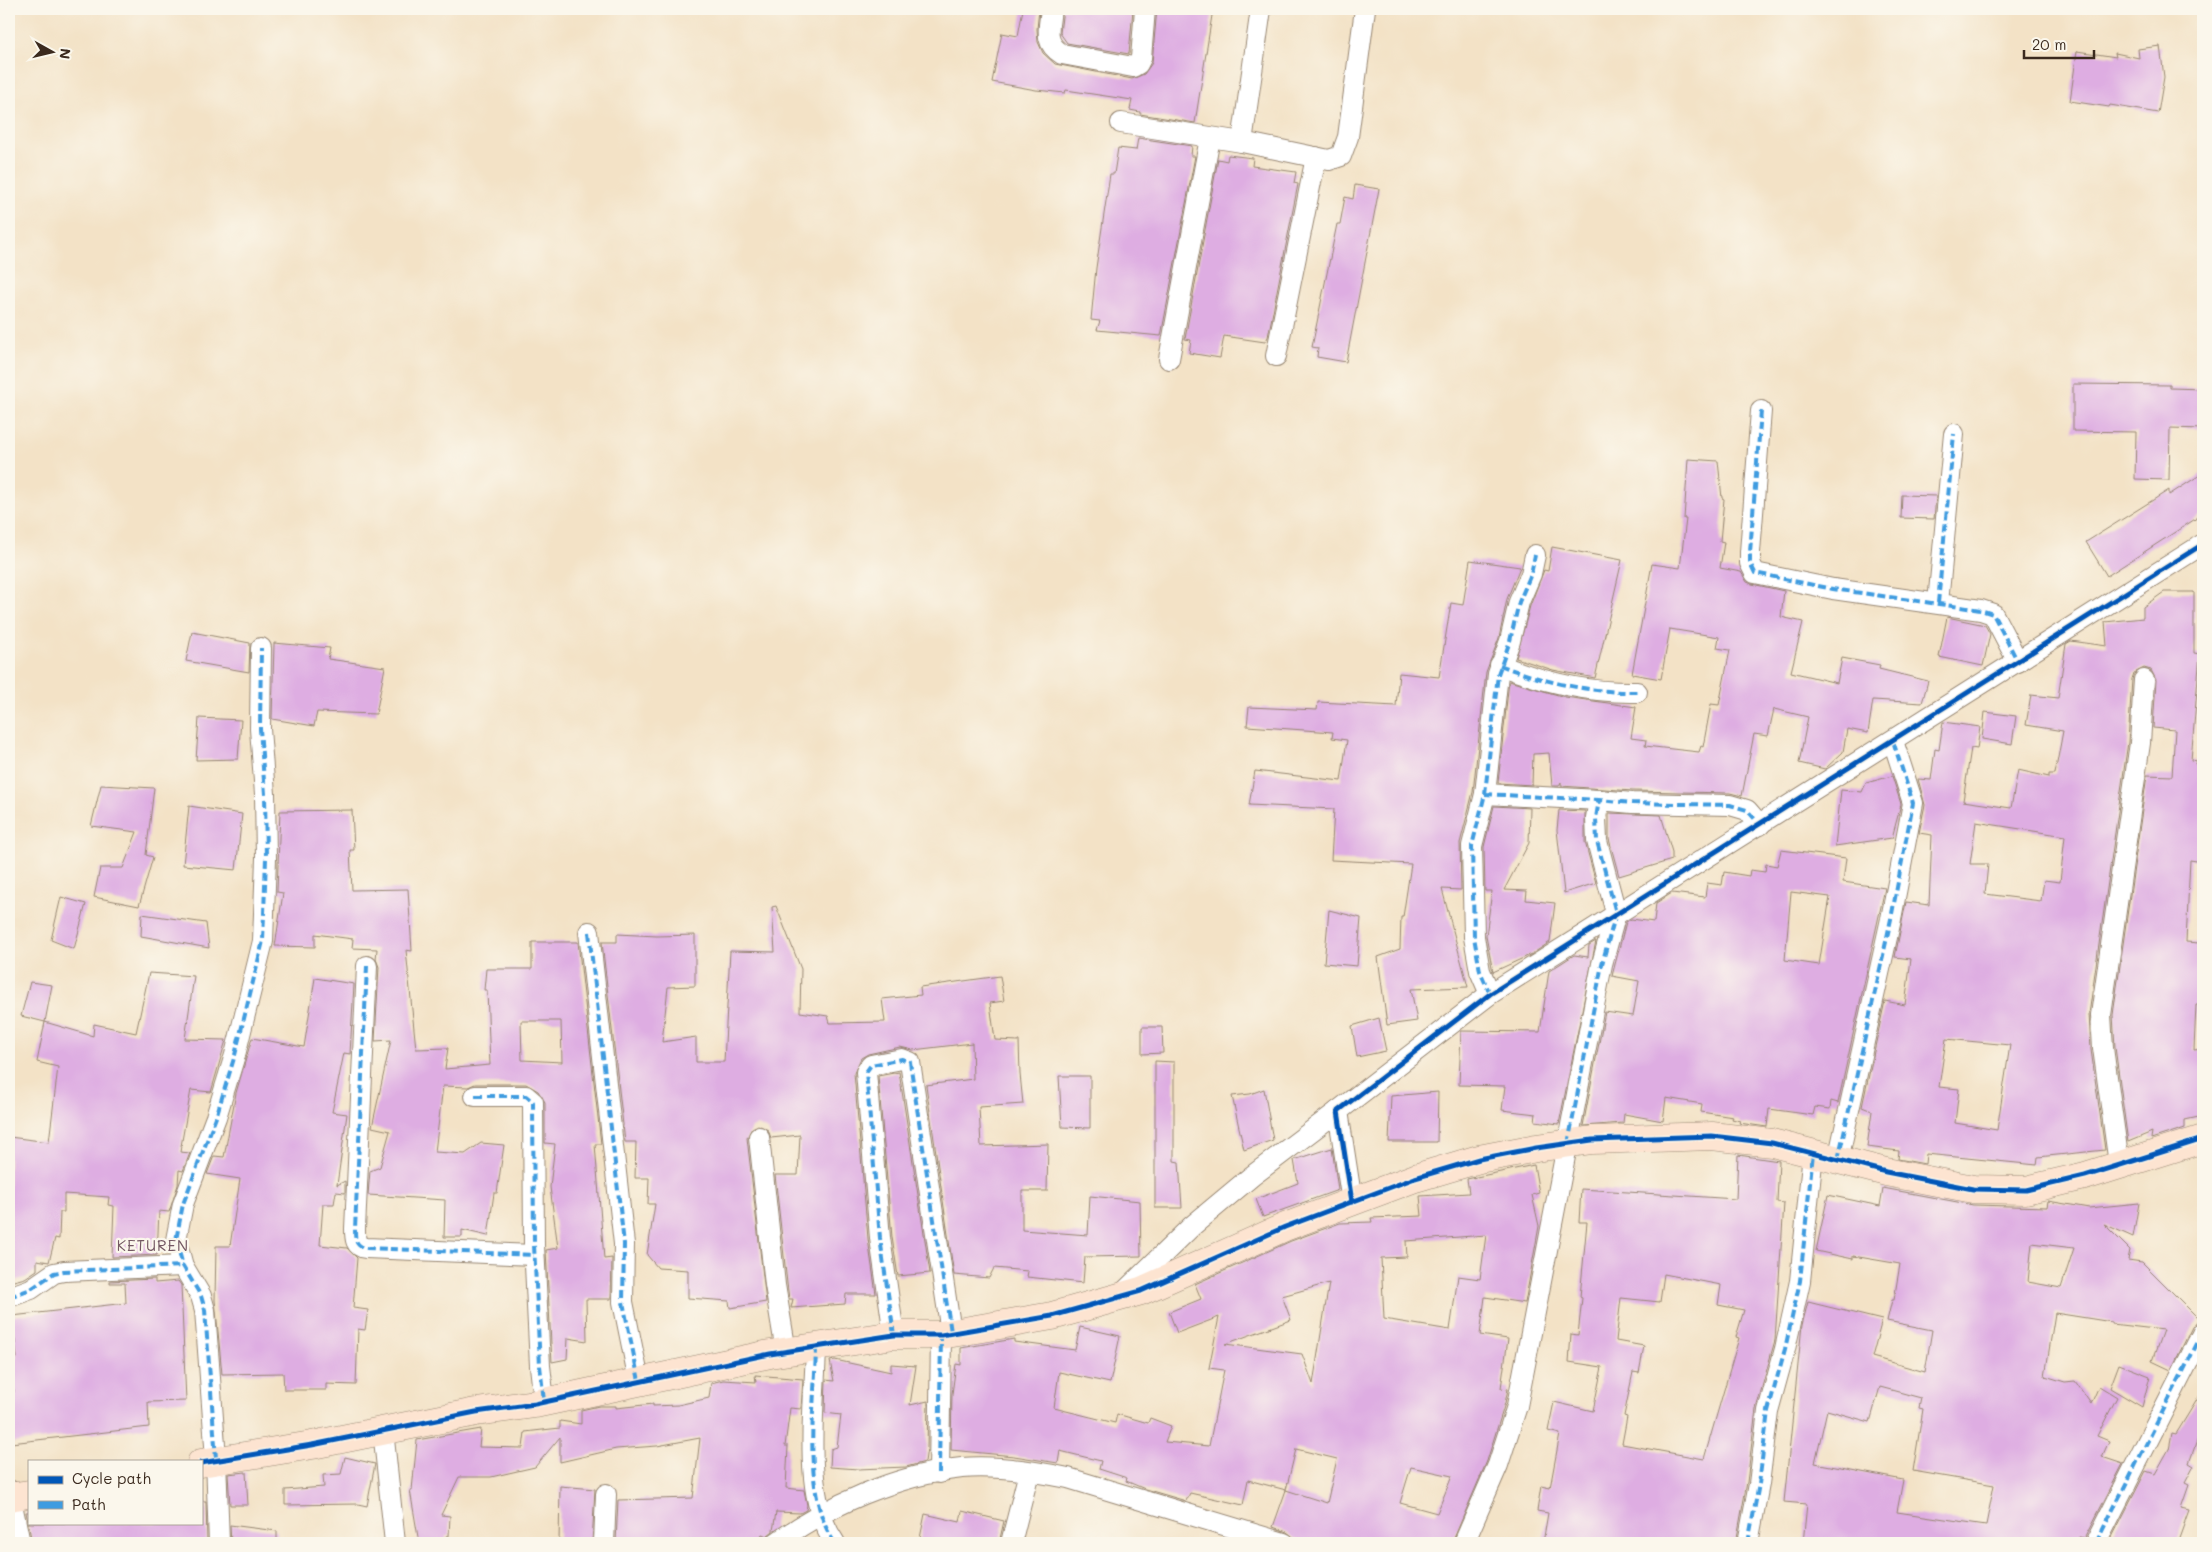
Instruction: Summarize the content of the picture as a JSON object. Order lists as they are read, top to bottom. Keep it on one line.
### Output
{"districts":["KETUREN"],"legend":["Cycle path","Path"],"scale_bar":"20 m","north":"right"}
